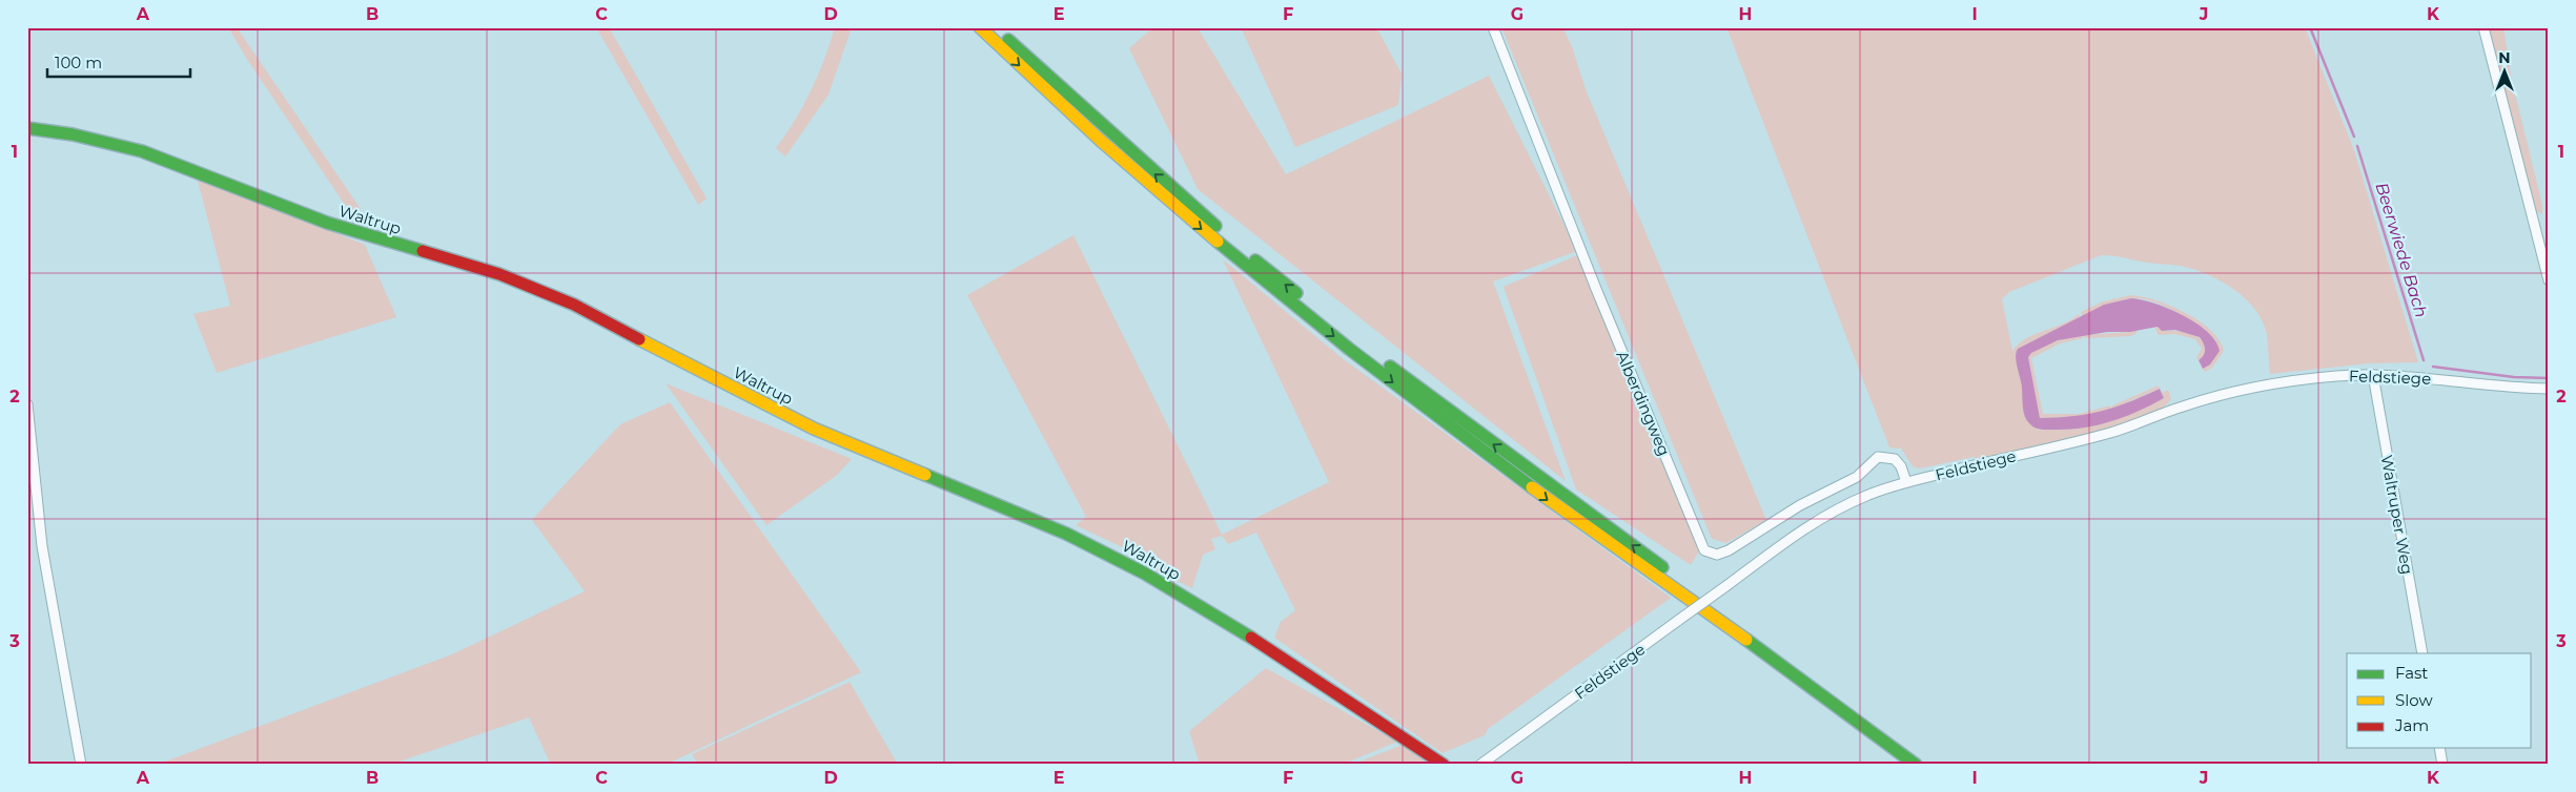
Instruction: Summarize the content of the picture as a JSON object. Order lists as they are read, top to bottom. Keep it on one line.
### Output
{"streets":{"main road":["Waltrup"],"street":["Feldstiege","Alberdingweg","Waltruper Weg"]},"crossings":[["Feldstiege","Alberdingweg"],["Feldstiege","Waltruper Weg"]],"water":["Beerwiede Bach"],"legend":["Fast","Slow","Jam"],"scale_bar":"100 m","north":"top","grid":{"columns":["A","B","C","D","E","F","G","H","I","J","K"],"rows":["1","2","3"]}}
